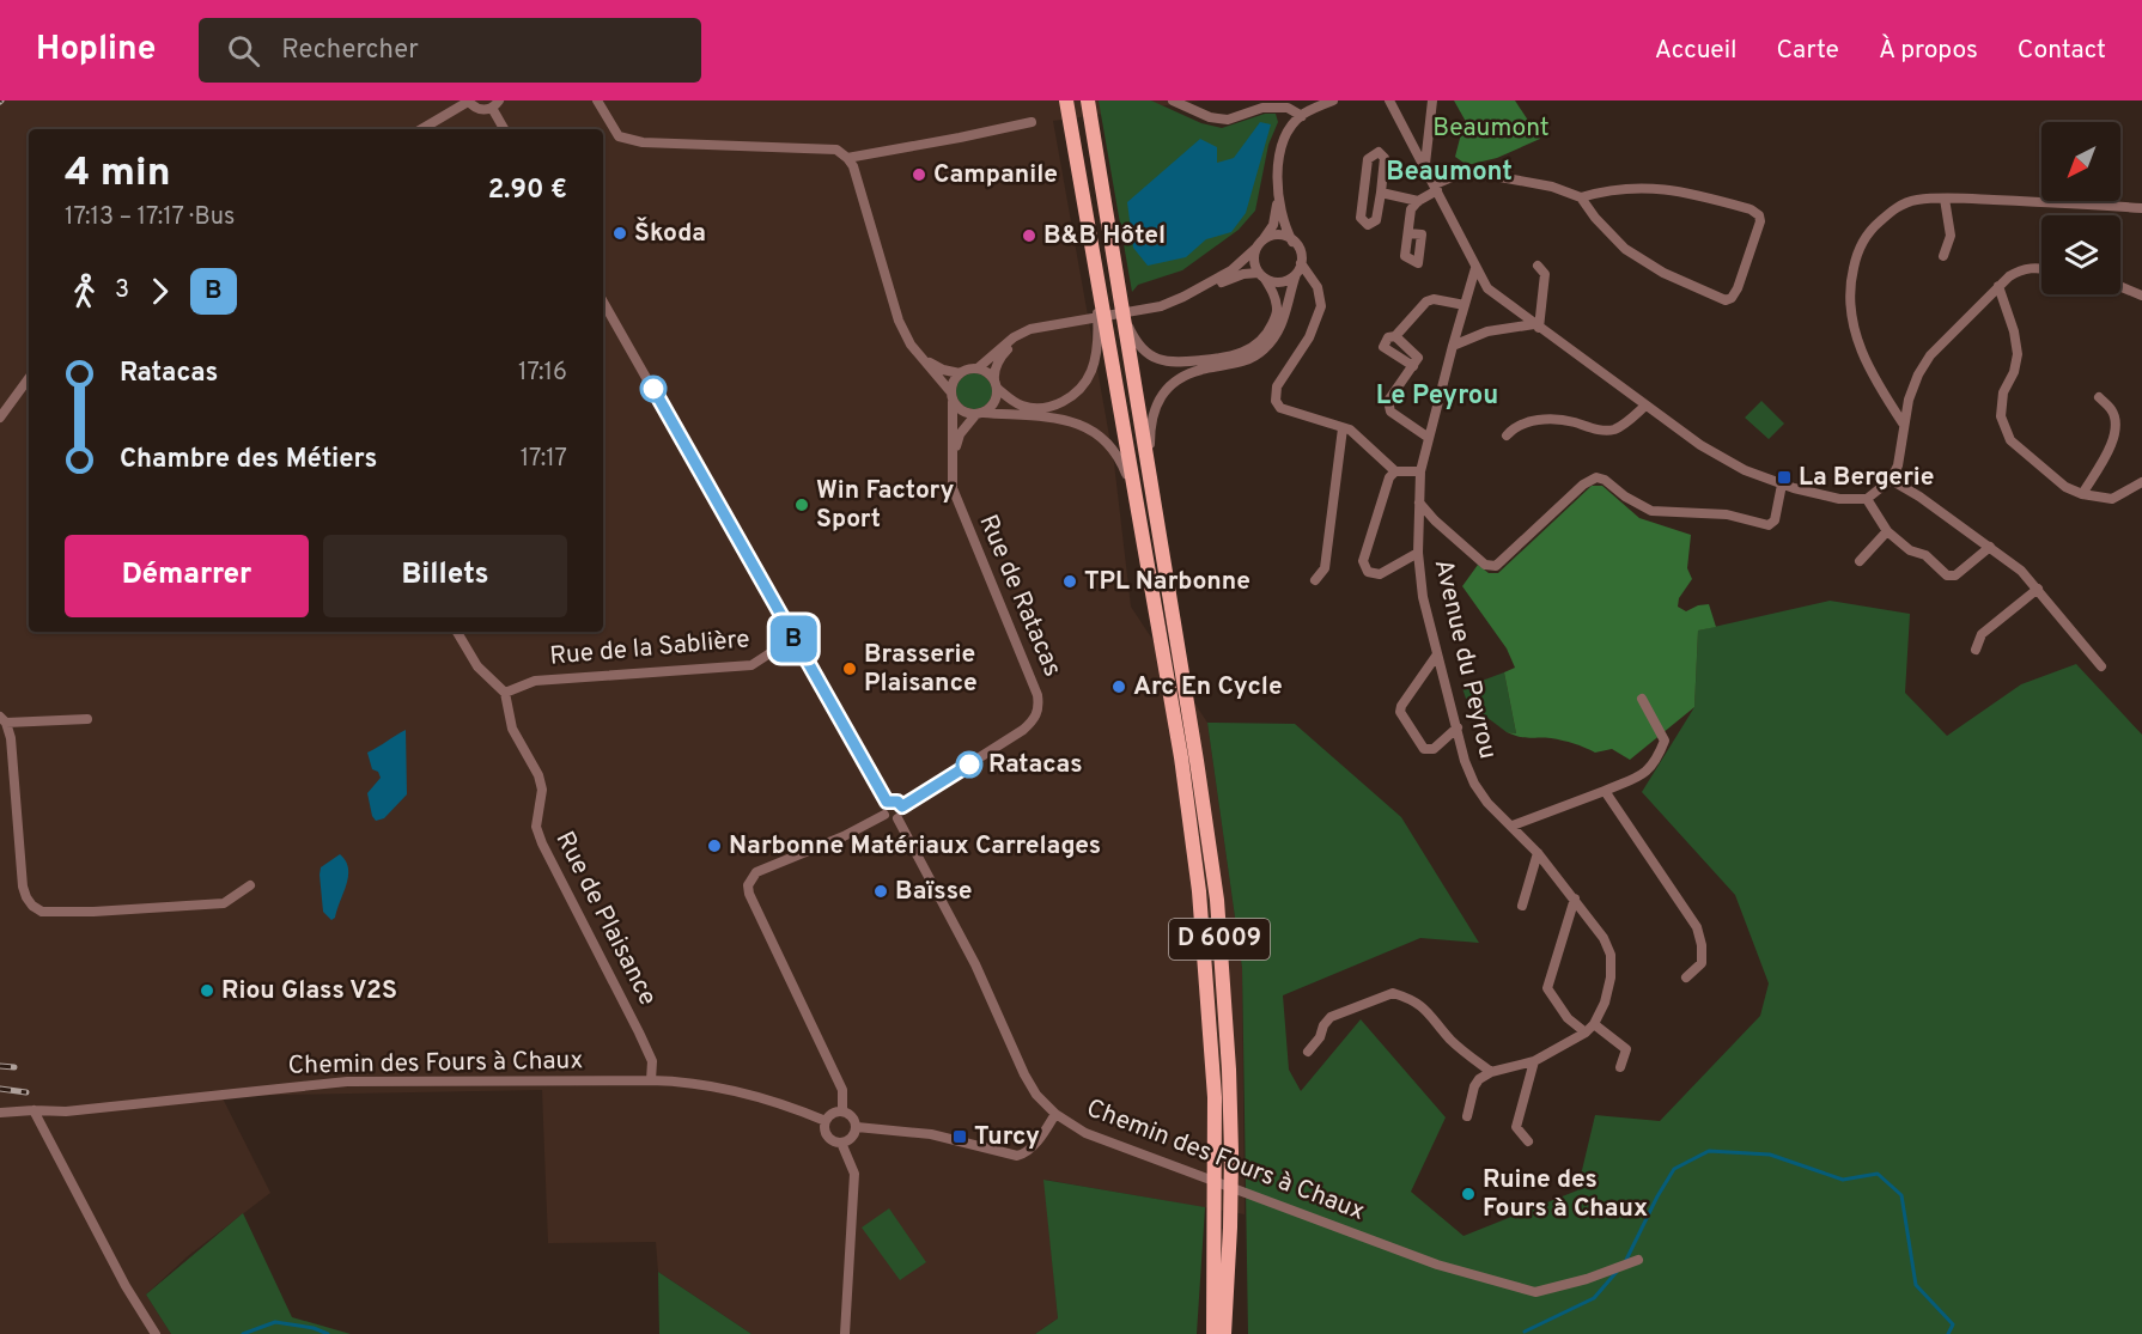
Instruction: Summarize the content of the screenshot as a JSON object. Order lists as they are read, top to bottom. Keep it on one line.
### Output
{"streets":{"main road":["D 6009"],"street":["Rue de Ratacas","Rue de la Sablière","Avenue du Peyrou","Rue de Plaisance","Chemin des Fours à Chaux"]},"crossings":[["Rue de la Sablière","Rue de Plaisance"],["Rue de Plaisance","Chemin des Fours à Chaux"]],"districts":["Beaumont","Le Peyrou"],"parks":["Beaumont"],"places":{"other":["Campanile","Škoda","B&B Hôtel","Win Factory Sport","TPL Narbonne","Brasserie Plaisance","Arc En Cycle","Ratacas","Narbonne Matériaux Carrelages","Baïsse","Riou Glass V2S","Ruine des Fours à Chaux"],"transit":["La Bergerie","Turcy"]},"lines":["bus line B"],"north":"bottom left","page":{"header":"Hopline","search":"Rechercher","nav":["Accueil","Carte","À propos","Contact"],"on_map":"B","heading":["4 min","17:13 – 17:17 · Bus","2.90 €"],"legs":["3","B"],"list":[{"name":"Ratacas","value":"17:16"},{"name":"Chambre des Métiers","value":"17:17"}],"buttons":["Démarrer","Billets"]}}
